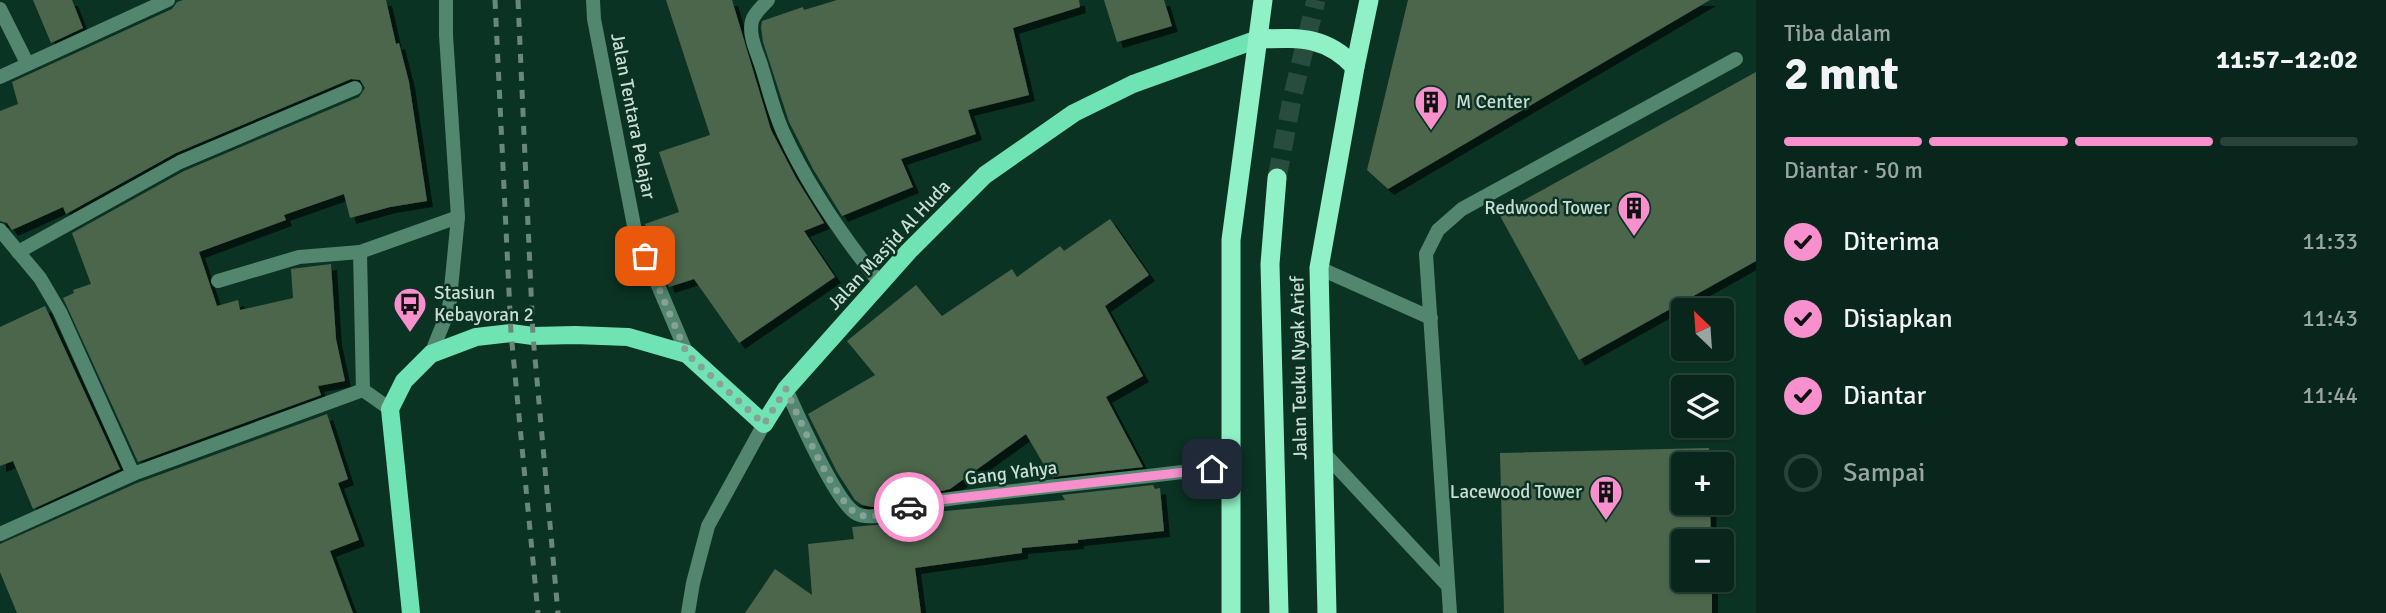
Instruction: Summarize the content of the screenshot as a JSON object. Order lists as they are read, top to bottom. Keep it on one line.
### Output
{"streets":{"highway":["Jalan Teuku Nyak Arief"],"main road":["Jalan Masjid Al Huda"],"street":["Jalan Tentara Pelajar","Gang Yahya"]},"crossings":[["Jalan Masjid Al Huda","Gang Yahya"]],"places":{"building":["M Center","Redwood Tower","Lacewood Tower"],"bus stop":["Stasiun Kebayoran 2"]},"north":"top left","page":{"heading":["2 mnt","Tiba dalam","11:57–12:02"],"bar":"Diantar · 50 m","list":[["Diterima","11:33"],["Disiapkan","11:43"],["Diantar","11:44"],"Sampai"],"map_buttons":["+","−"]}}
